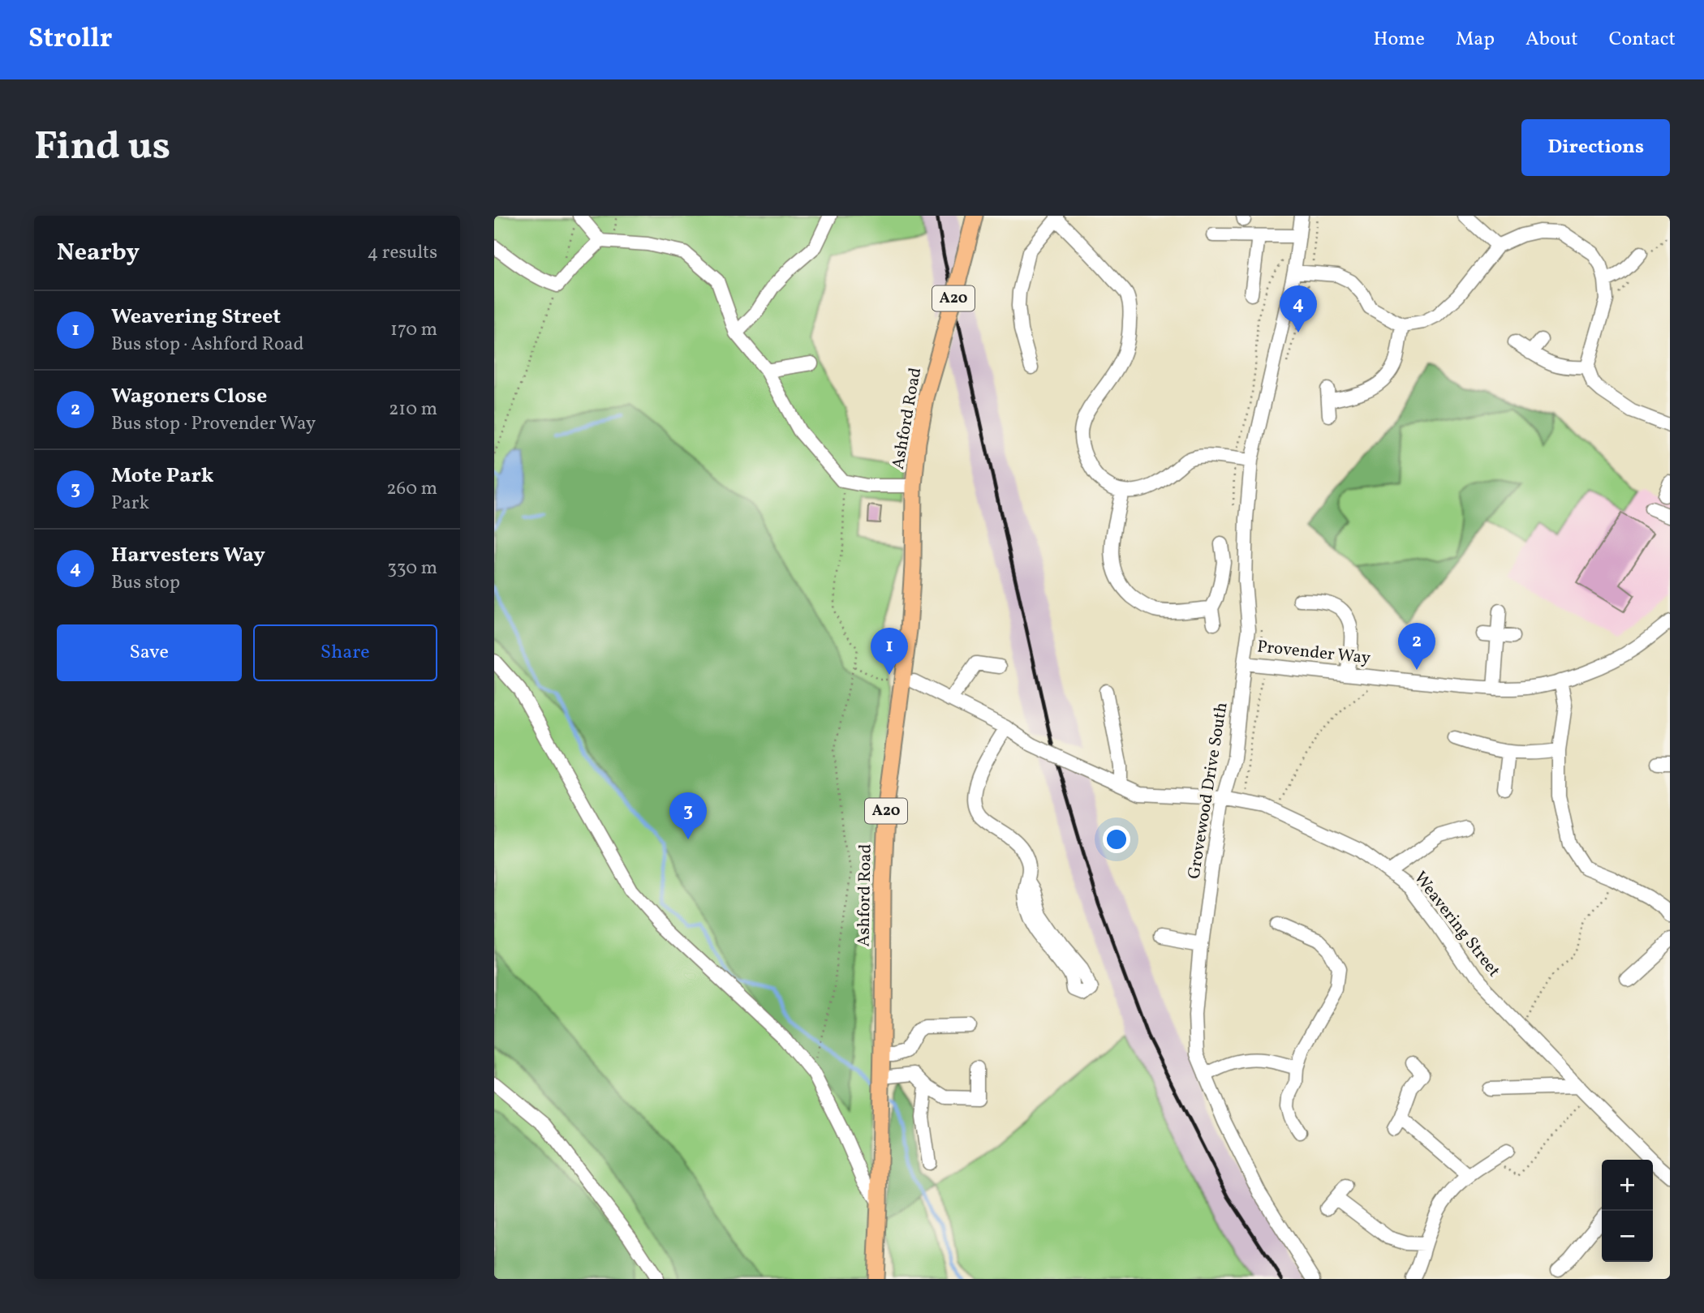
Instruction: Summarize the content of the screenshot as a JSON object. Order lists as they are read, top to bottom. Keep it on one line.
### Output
{"streets":{"main road":["A20","Ashford Road"],"street":["Provender Way","Grovewood Drive South","Weavering Street"]},"crossings":[["Provender Way","Grovewood Drive South"],["Grovewood Drive South","Weavering Street"]],"page":{"header":"Strollr","nav":["Home","Map","About","Contact"],"buttons":["Directions",["Save","Share"]],"title":"Find us","heading":["Nearby","4 results"],"pins":["4","2","1","3"],"list":[{"mark":"1","name":"Weavering Street","note":"Bus stop · Ashford Road","value":"170 m"},{"mark":"2","name":"Wagoners Close","note":"Bus stop · Provender Way","value":"210 m"},{"mark":"3","name":"Mote Park","note":"Park","value":"260 m"},{"mark":"4","name":"Harvesters Way","note":"Bus stop","value":"330 m"}],"map_buttons":["+","−"]}}
